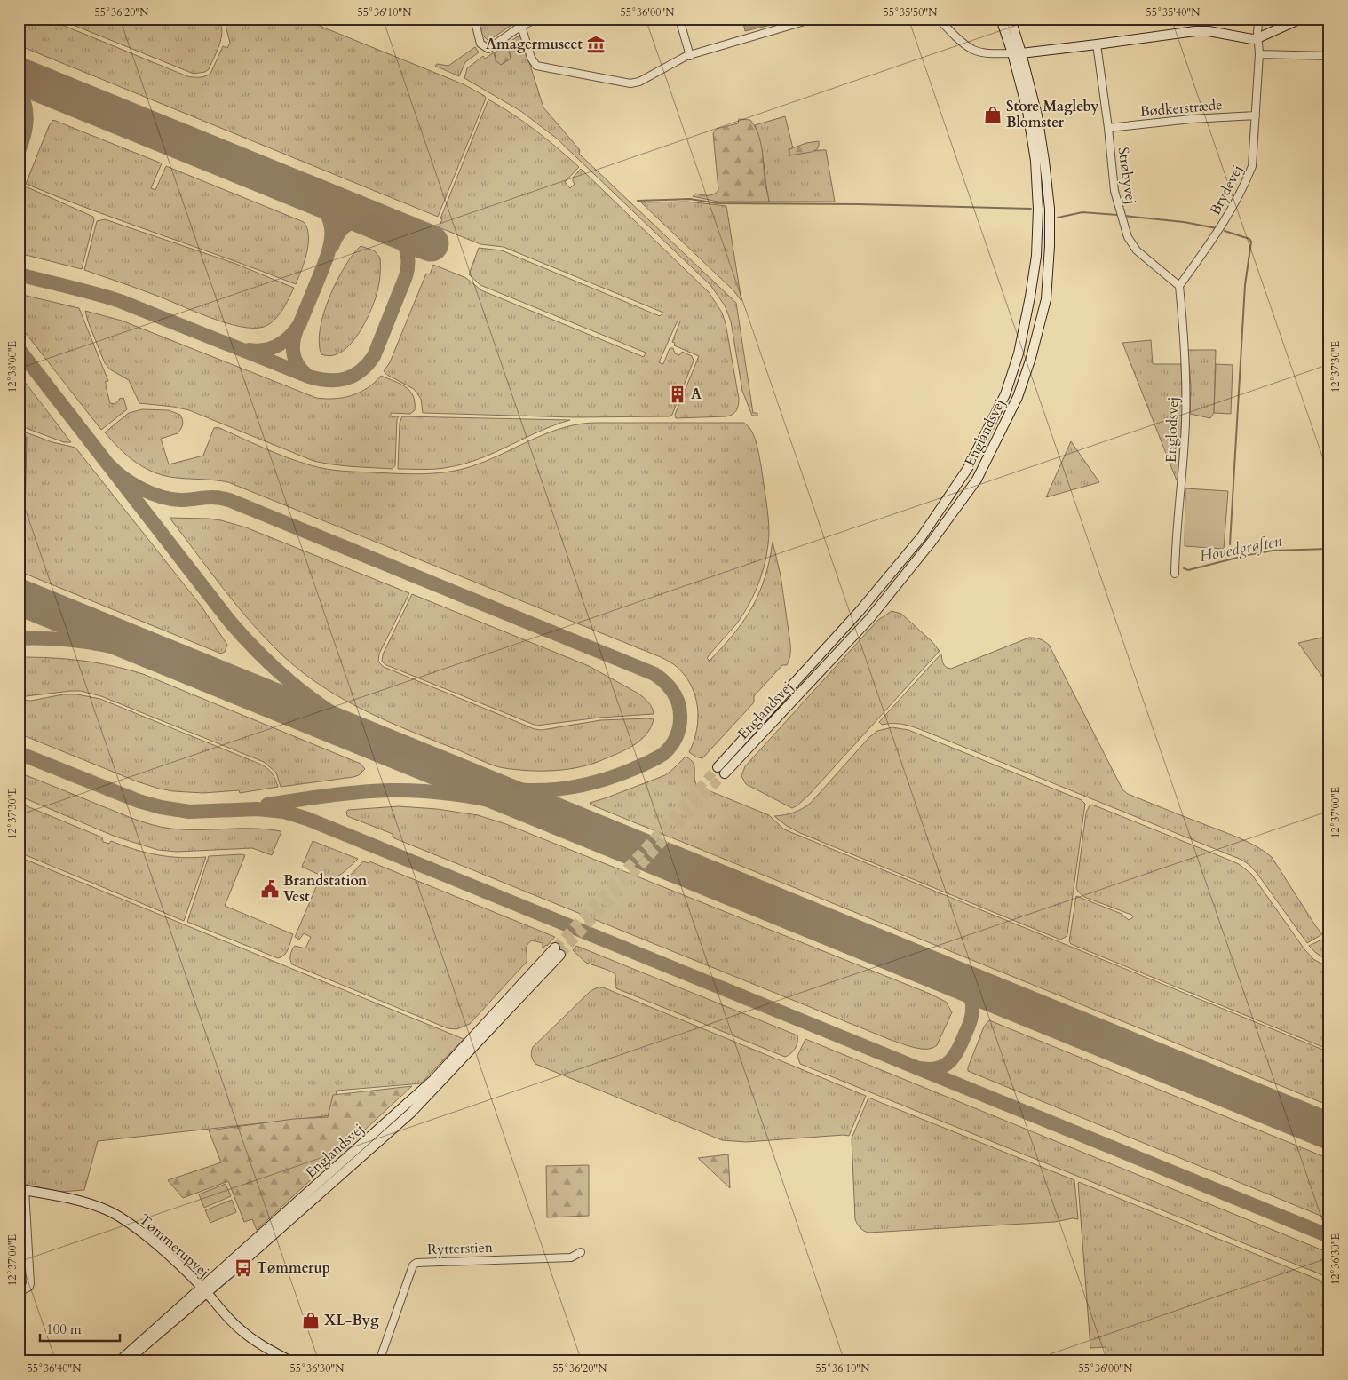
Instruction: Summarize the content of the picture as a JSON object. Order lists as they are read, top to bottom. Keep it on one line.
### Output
{"streets":{"main road":["Englandsvej","Tømmerupvej"],"street":["Bødkerstræde","Strøbyvej","Brydevej","Englodsvej","Rytterstien"]},"crossings":[["Bødkerstræde","Strøbyvej"],["Bødkerstræde","Brydevej"],["Strøbyvej","Brydevej"],["Strøbyvej","Englodsvej"],["Brydevej","Englodsvej"],["Englandsvej","Tømmerupvej"]],"water":["Hovedgrøften"],"places":{"museum":["Amagermuseet"],"shop":["Store Magleby Blomster","XL-Byg"],"building":["A"],"public building":["Brandstation Vest"],"bus stop":["Tømmerup"]},"scale_bar":"100 m","coordinates":["55°36'20\"N","55°36'10\"N","55°36'00\"N","55°35'50\"N","55°35'40\"N","12°37'30\"E","12°38'00\"E","12°37'00\"E","12°36'30\"E","55°36'40\"N","55°36'30\"N"]}
